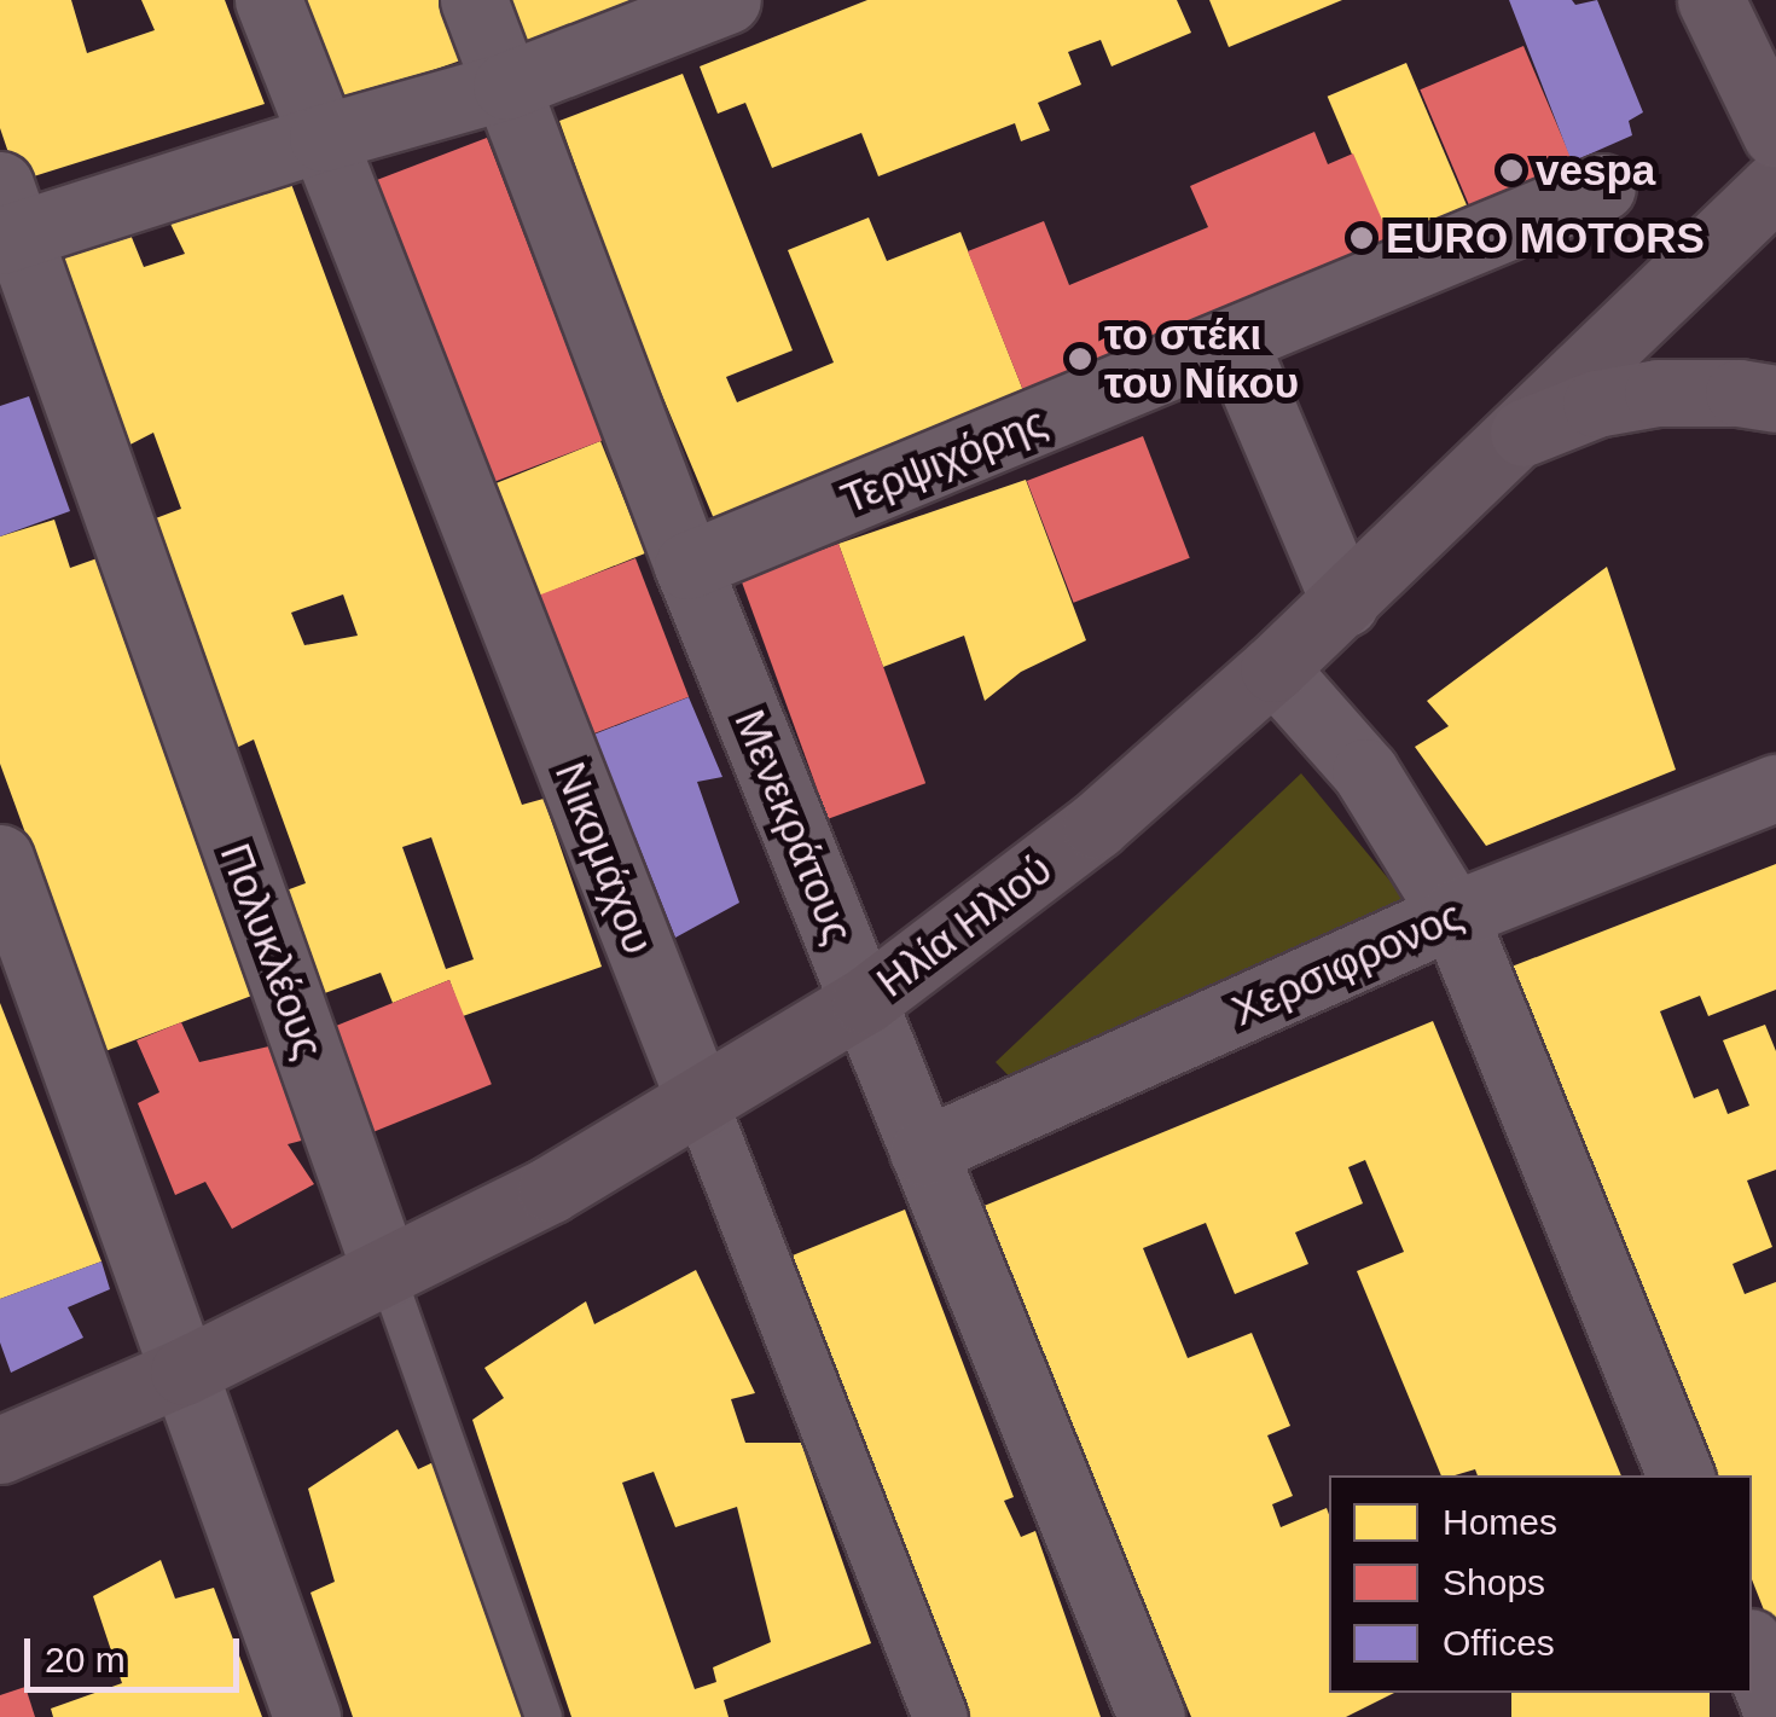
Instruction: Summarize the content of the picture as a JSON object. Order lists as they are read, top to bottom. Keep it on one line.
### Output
{"streets":{"main road":["Ηλία Ηλιού"],"street":["Τερψιχόρης","Μενεκράτους","Νικομάχου","Πολυκλέους","Χερσιφρονος"]},"crossings":[["Τερψιχόρης","Μενεκράτους"],["Μενεκράτους","Ηλία Ηλιού"],["Μενεκράτους","Χερσιφρονος"],["Νικομάχου","Ηλία Ηλιού"],["Ηλία Ηλιού","Πολυκλέους"]],"places":["vespa","EURO MOTORS","το στέκι του Νίκου"],"legend":["Homes","Shops","Offices"],"scale_bar":"20 m"}
